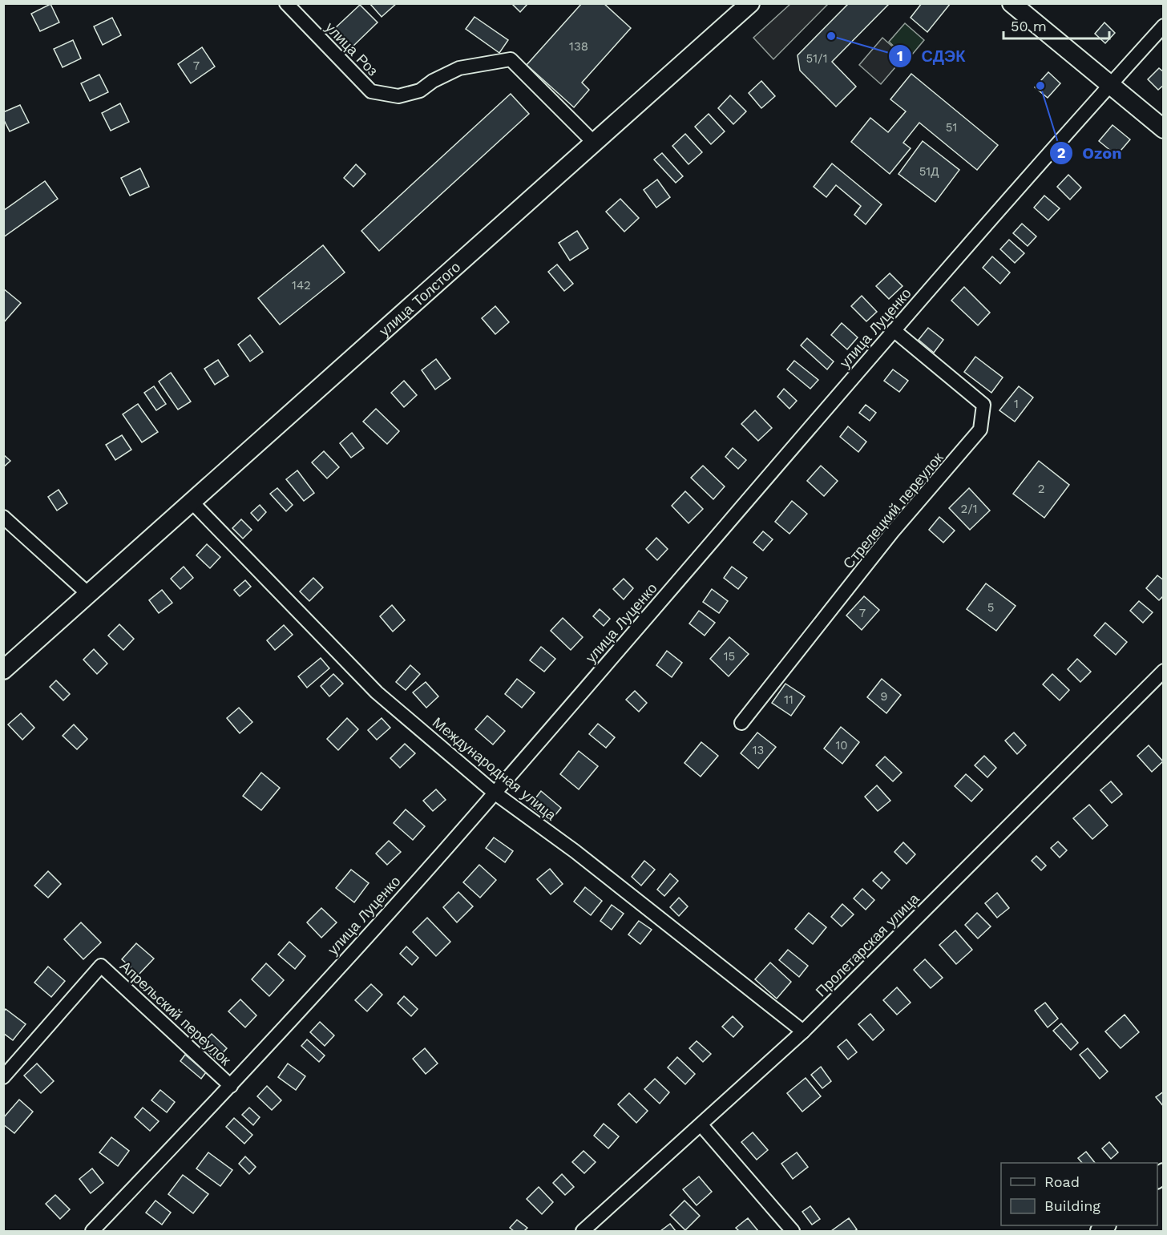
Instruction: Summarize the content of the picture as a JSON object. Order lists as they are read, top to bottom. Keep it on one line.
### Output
{"streets":{"main road":["улица Толстого"],"street":["улица Роз","улица Луценко","Стрелецкий переулок","Международная улица","Пролетарская улица","Апрельский переулок"]},"crossings":[["улица Роз","улица Толстого"],["улица Толстого","Международная улица"],["улица Луценко","Стрелецкий переулок"],["улица Луценко","Международная улица"],["улица Луценко","Апрельский переулок"],["Международная улица","Пролетарская улица"]],"places":["СДЭК","Ozon"],"house_numbers":["138","51/1","7","51","51Д","142","1","2","2/1","5","7","15","9","11","10","13"],"legend":["Road","Building"],"scale_bar":"50 m"}
